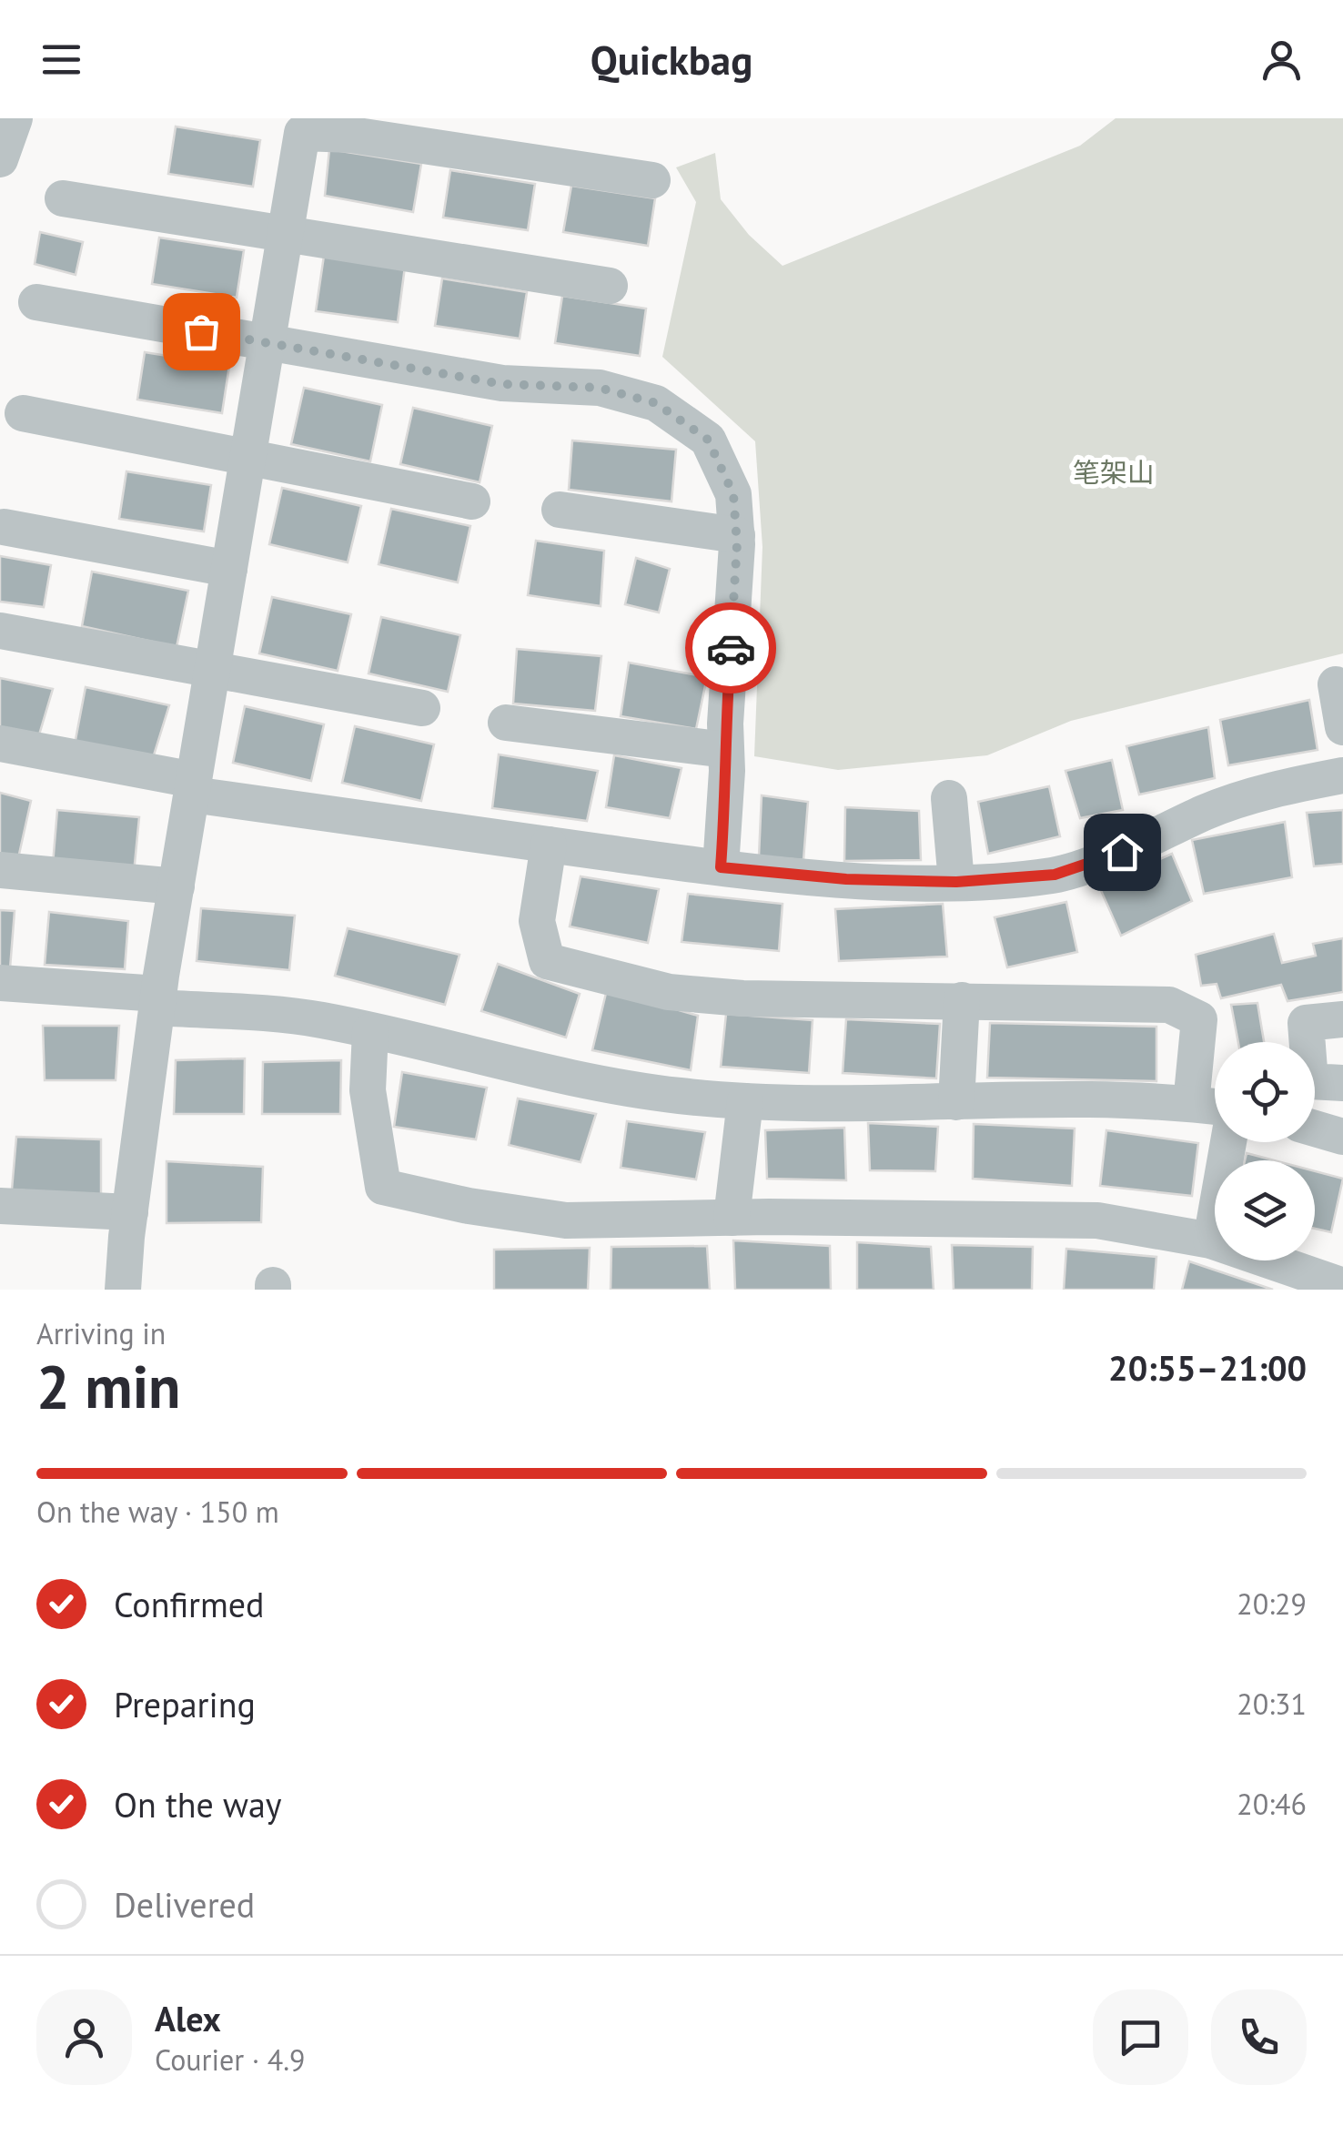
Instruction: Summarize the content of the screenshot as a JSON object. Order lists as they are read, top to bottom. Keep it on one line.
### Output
{"parks":["笔架山"],"page":{"header":"Quickbag","heading":["2 min","Arriving in","20:55–21:00"],"panel":["Alex","Courier · 4.9"],"bar":"On the way · 150 m","list":[["Confirmed","20:29"],["Preparing","20:31"],["On the way","20:46"],"Delivered"]}}
